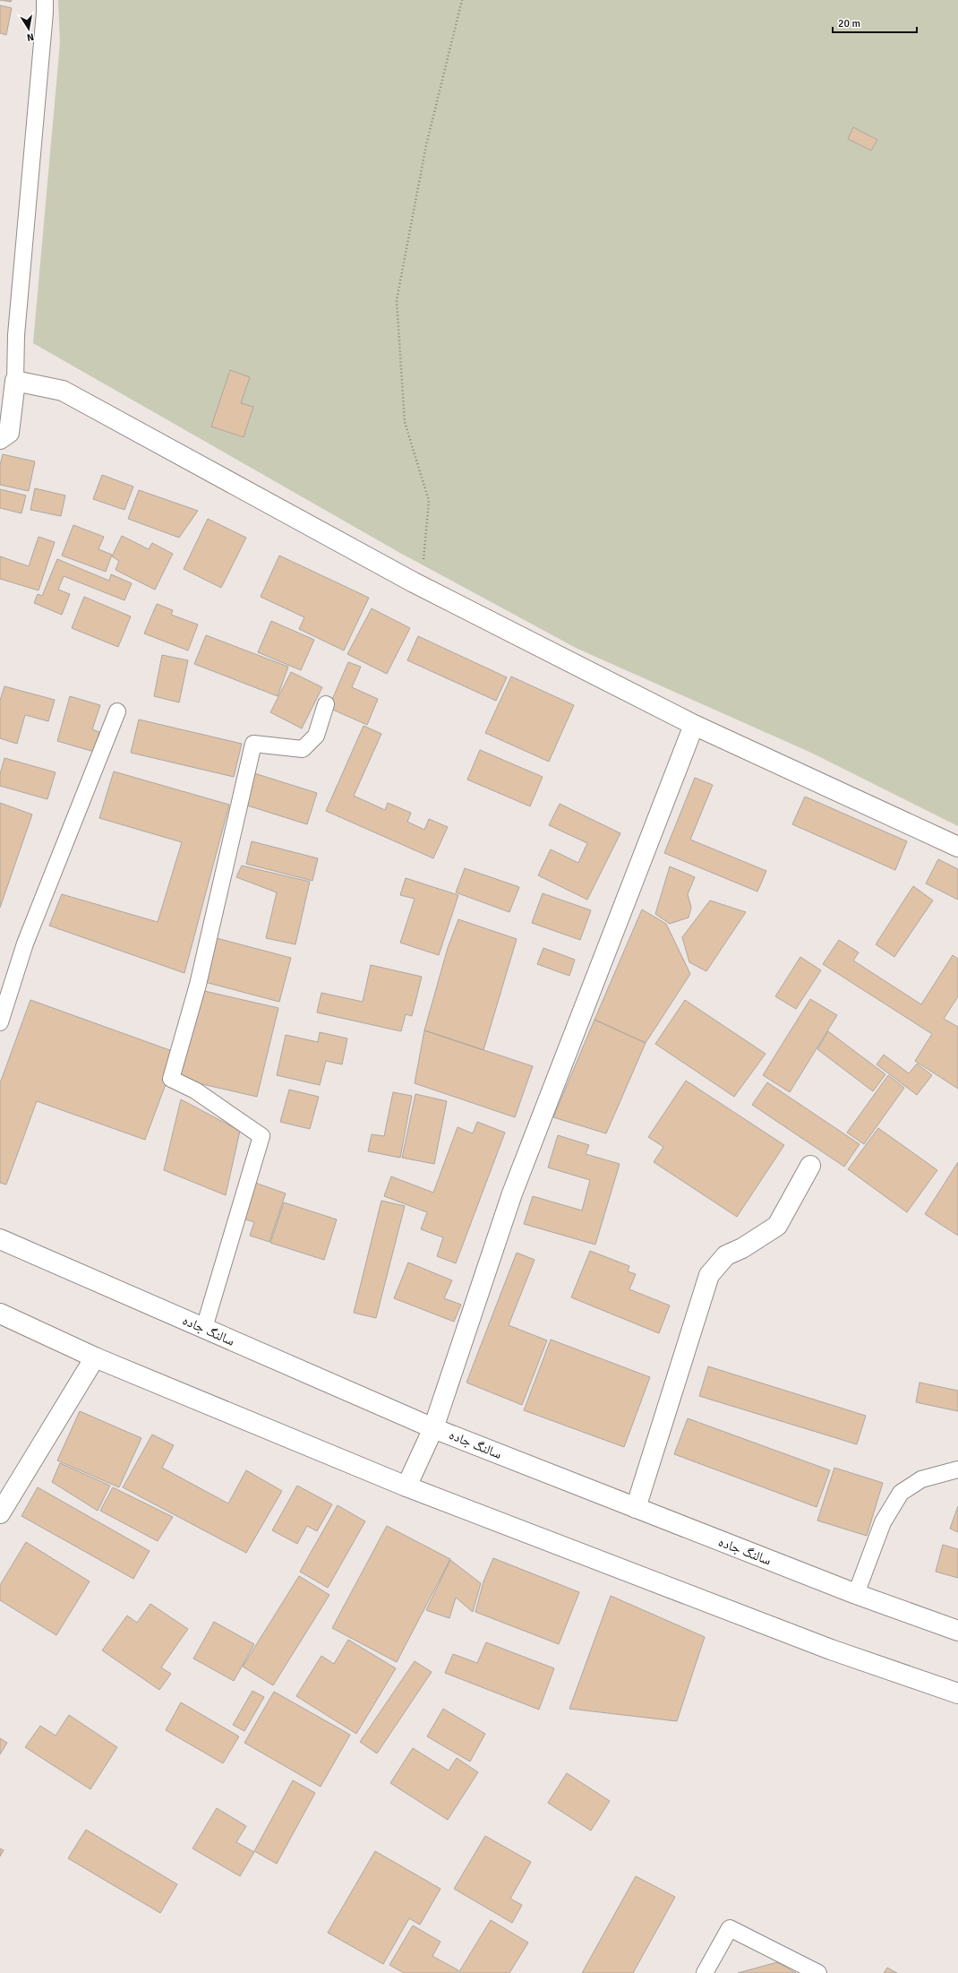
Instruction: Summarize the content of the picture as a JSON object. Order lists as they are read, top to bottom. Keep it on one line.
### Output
{"streets":{"main road":["سالنگ جاده"]},"scale_bar":"20 m","north":"bottom"}
